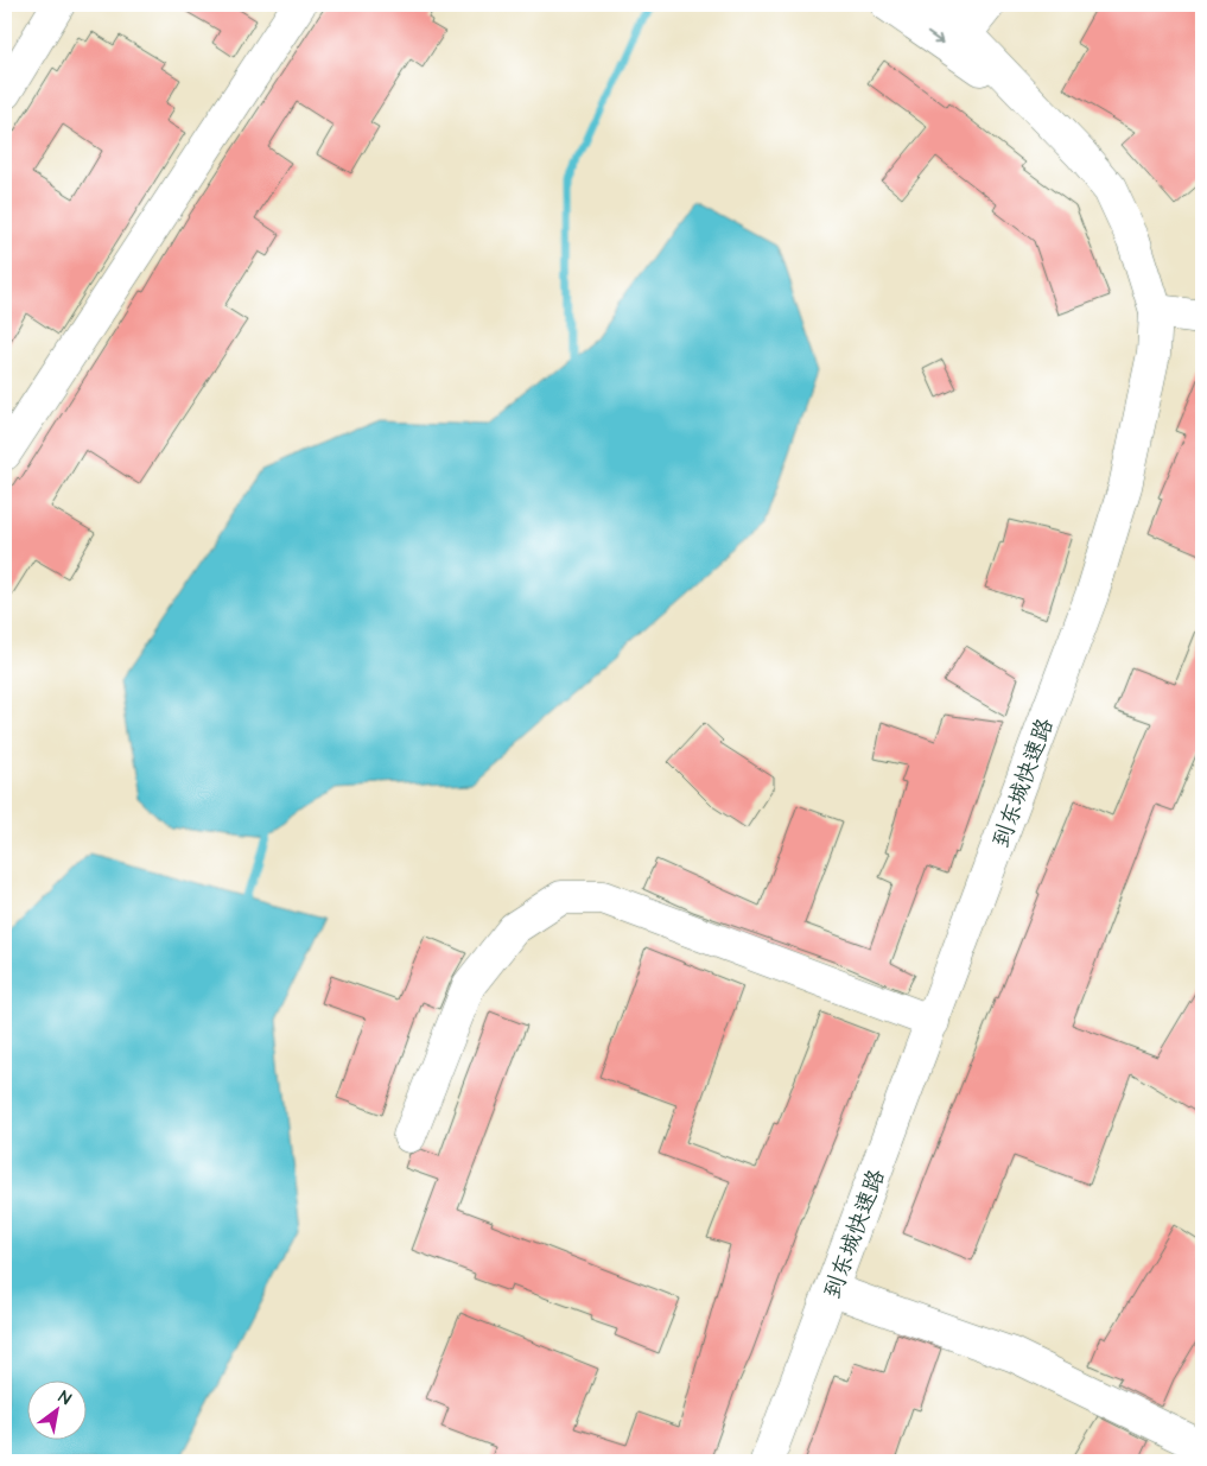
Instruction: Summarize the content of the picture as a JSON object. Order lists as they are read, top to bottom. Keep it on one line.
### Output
{"streets":{"main road":["到东城快速路"]},"north":"top right"}
